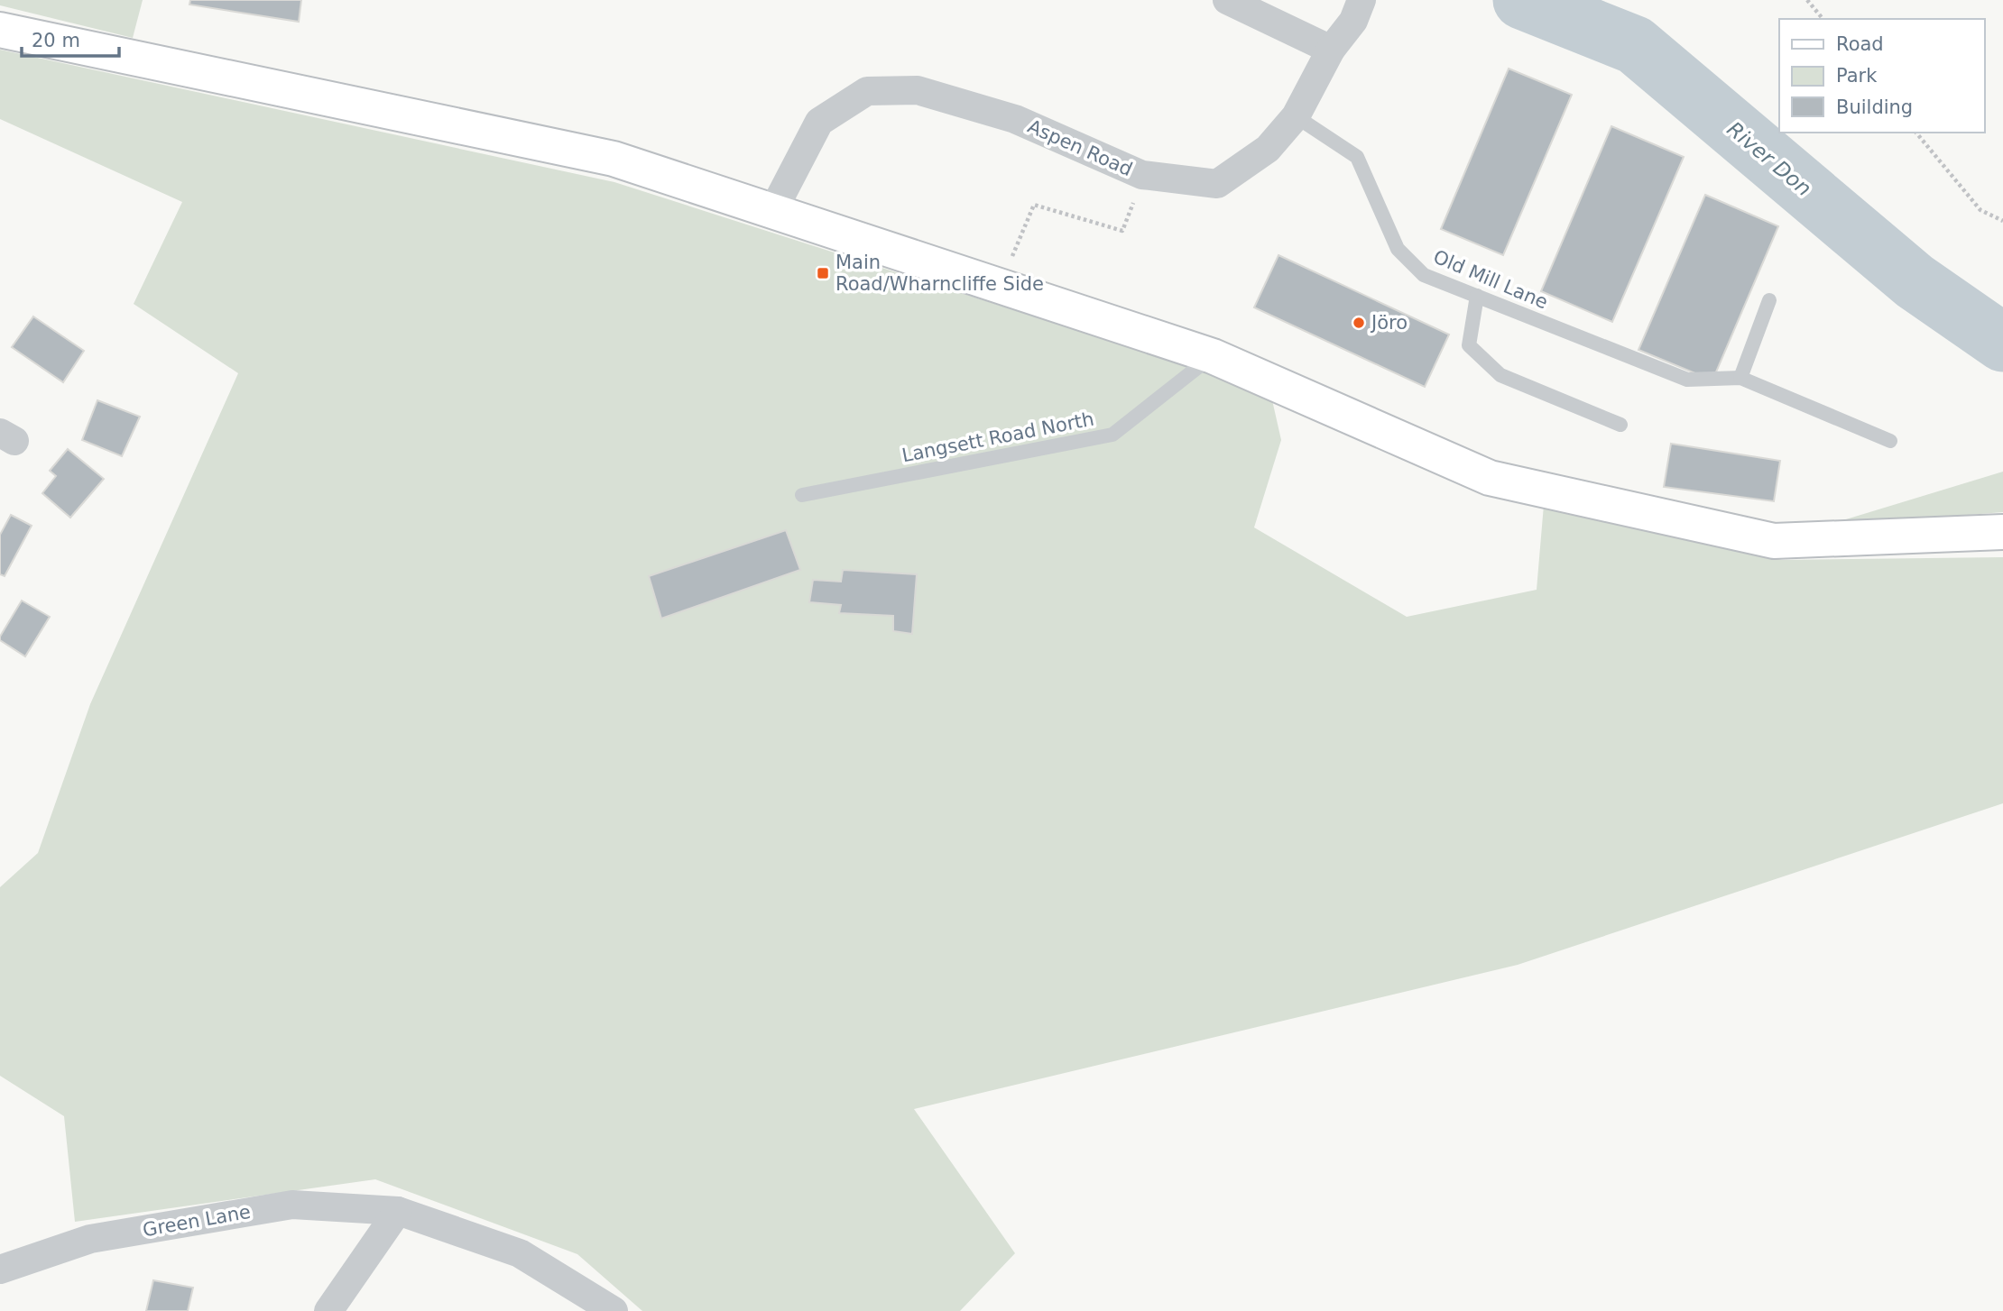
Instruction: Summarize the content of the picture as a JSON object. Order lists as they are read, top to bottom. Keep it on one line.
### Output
{"streets":{"street":["Aspen Road","Green Lane"],"lane":["Old Mill Lane","Langsett Road North"]},"crossings":[["Aspen Road","Old Mill Lane"]],"water":["River Don"],"places":{"transit":["Main Road/Wharncliffe Side"],"other":["Jöro"]},"legend":["Road","Park","Building"],"scale_bar":"20 m"}
